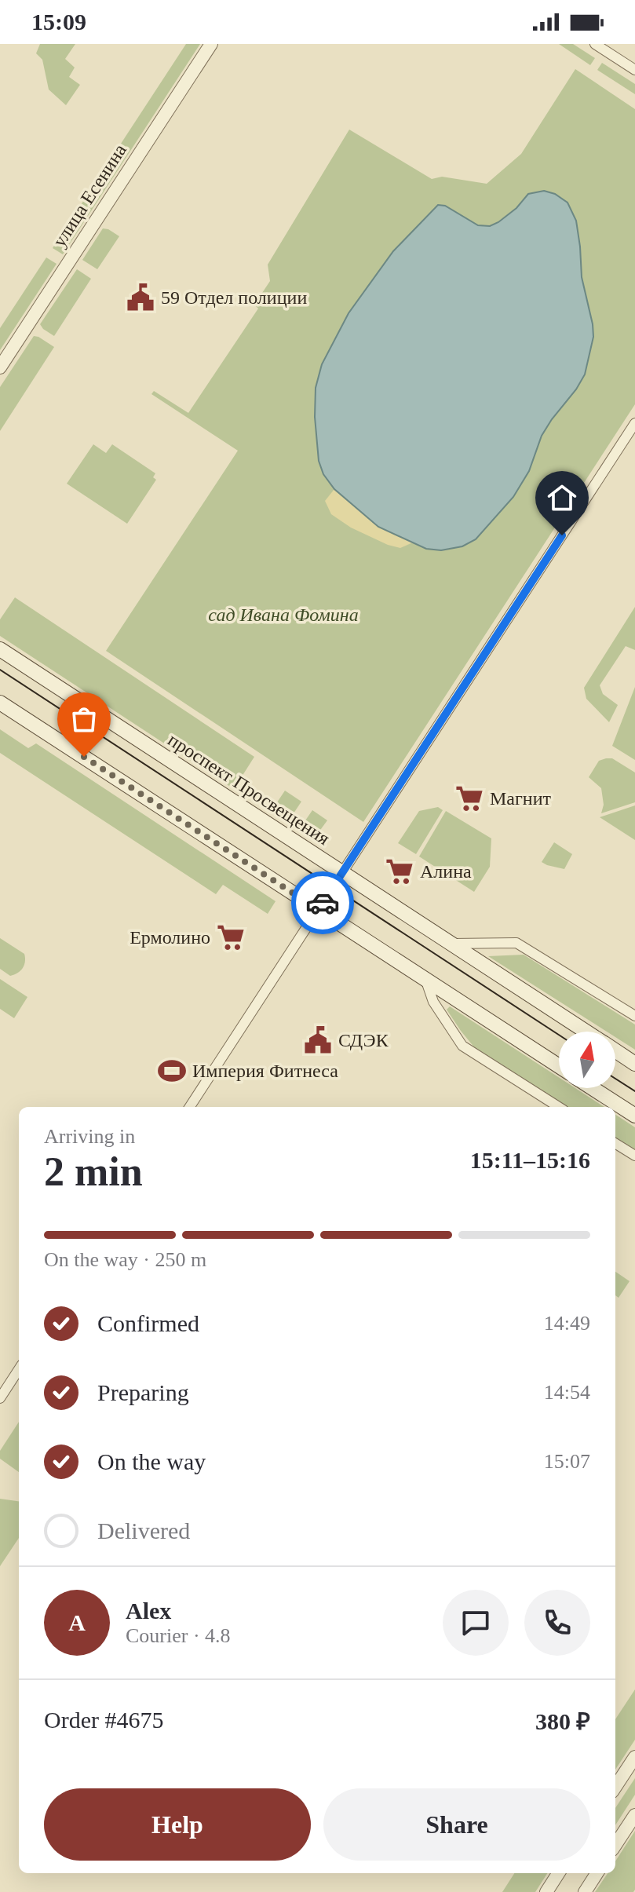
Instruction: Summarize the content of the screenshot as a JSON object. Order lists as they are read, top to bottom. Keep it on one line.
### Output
{"streets":{"main road":["проспект Просвещения"],"street":["улица Есенина"]},"parks":["сад Ивана Фомина"],"places":{"public building":["59 Отдел полиции","СДЭК"],"supermarket":["Магнит","Алина","Ермолино"],"sports":["Империя Фитнеса"]},"north":"top","page":{"status":"15:09","heading":["2 min","Arriving in","15:11–15:16"],"panel":["Alex","Courier · 4.8","Order #4675","380 ₽"],"bar":"On the way · 250 m","list":[["Confirmed","14:49"],["Preparing","14:54"],["On the way","15:07"],"Delivered"],"round":"A","buttons":["Help","Share"]}}
